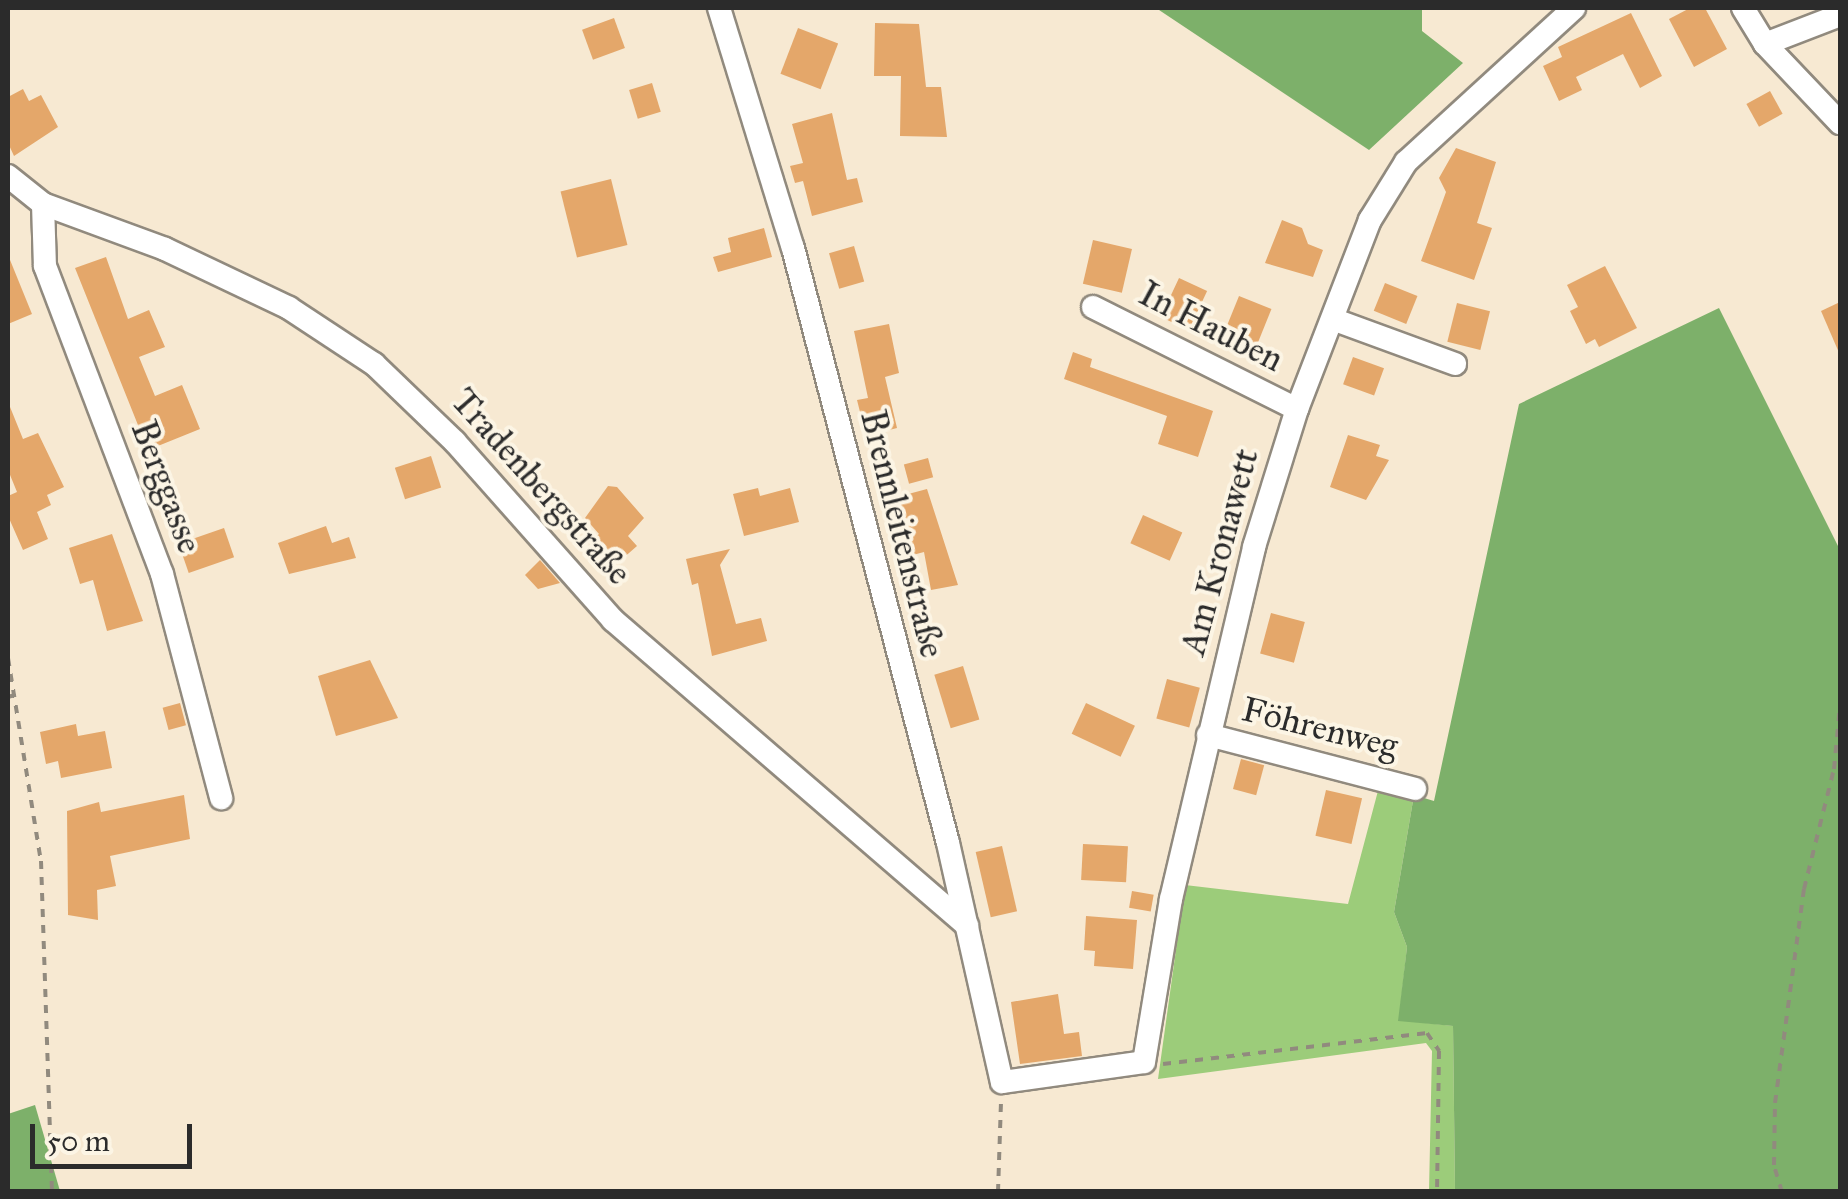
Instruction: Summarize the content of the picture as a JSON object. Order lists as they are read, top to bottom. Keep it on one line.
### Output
{"streets":{"street":["In Hauben","Berggasse","Tradenbergstraße","Brennleitenstraße","Am Kronawett","Föhrenweg"]},"crossings":[["In Hauben","Am Kronawett"],["Berggasse","Tradenbergstraße"],["Tradenbergstraße","Brennleitenstraße"],["Am Kronawett","Föhrenweg"]],"scale_bar":"50 m"}
